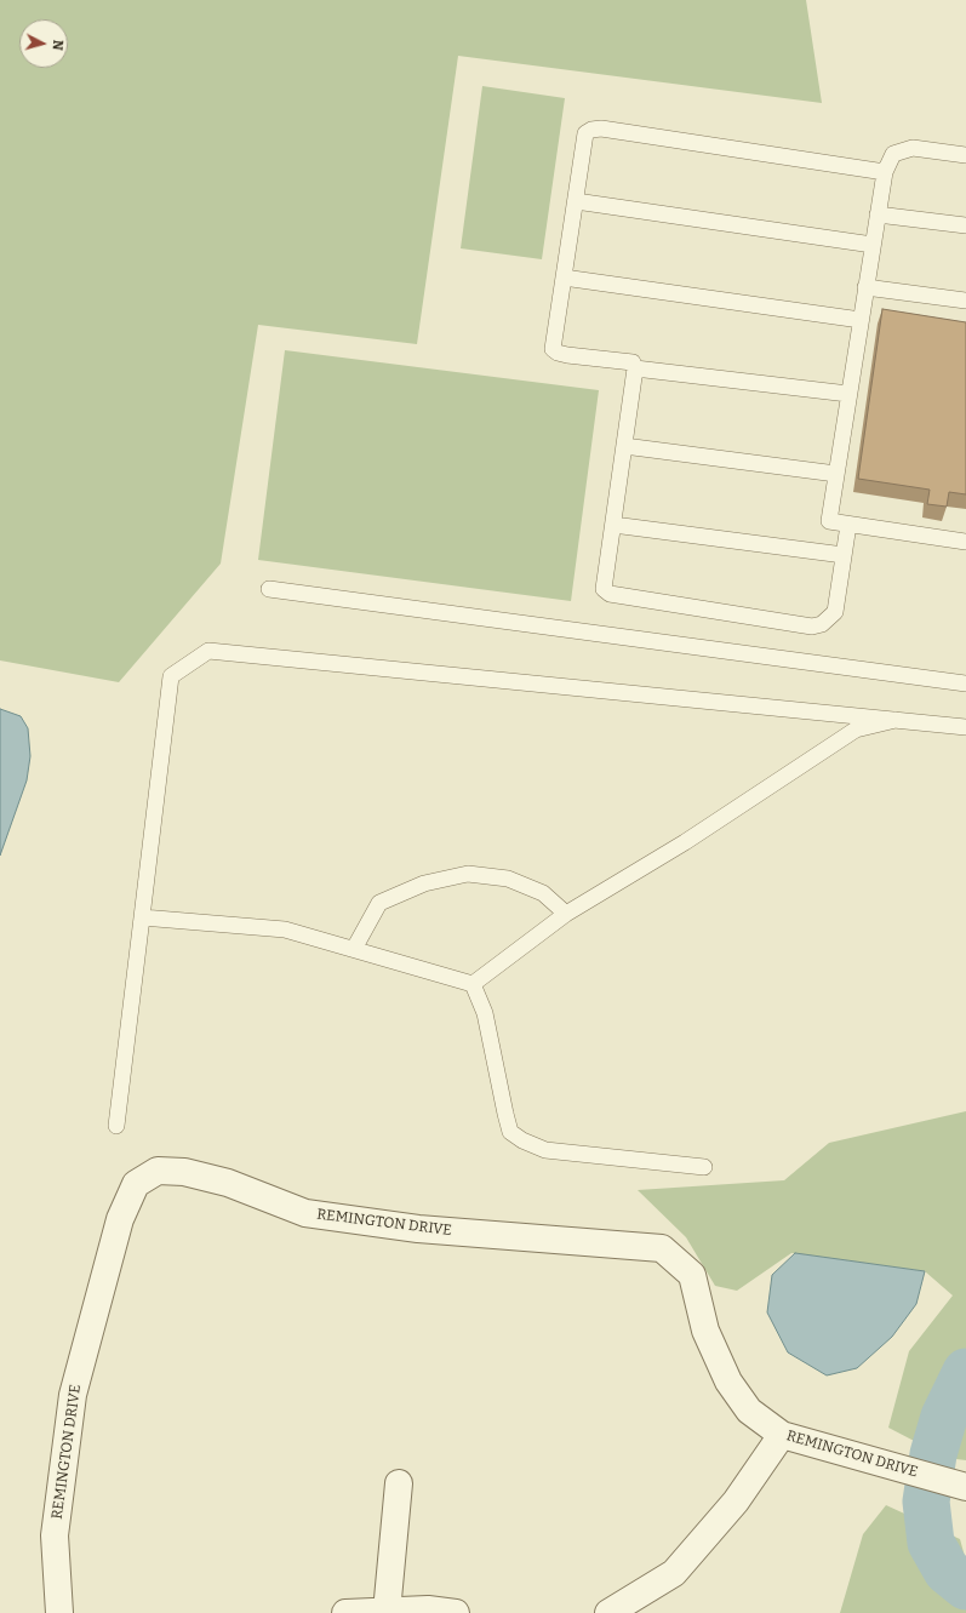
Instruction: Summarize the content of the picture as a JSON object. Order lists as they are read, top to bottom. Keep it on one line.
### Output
{"streets":{"street":["REMINGTON DRIVE"]},"north":"right"}
